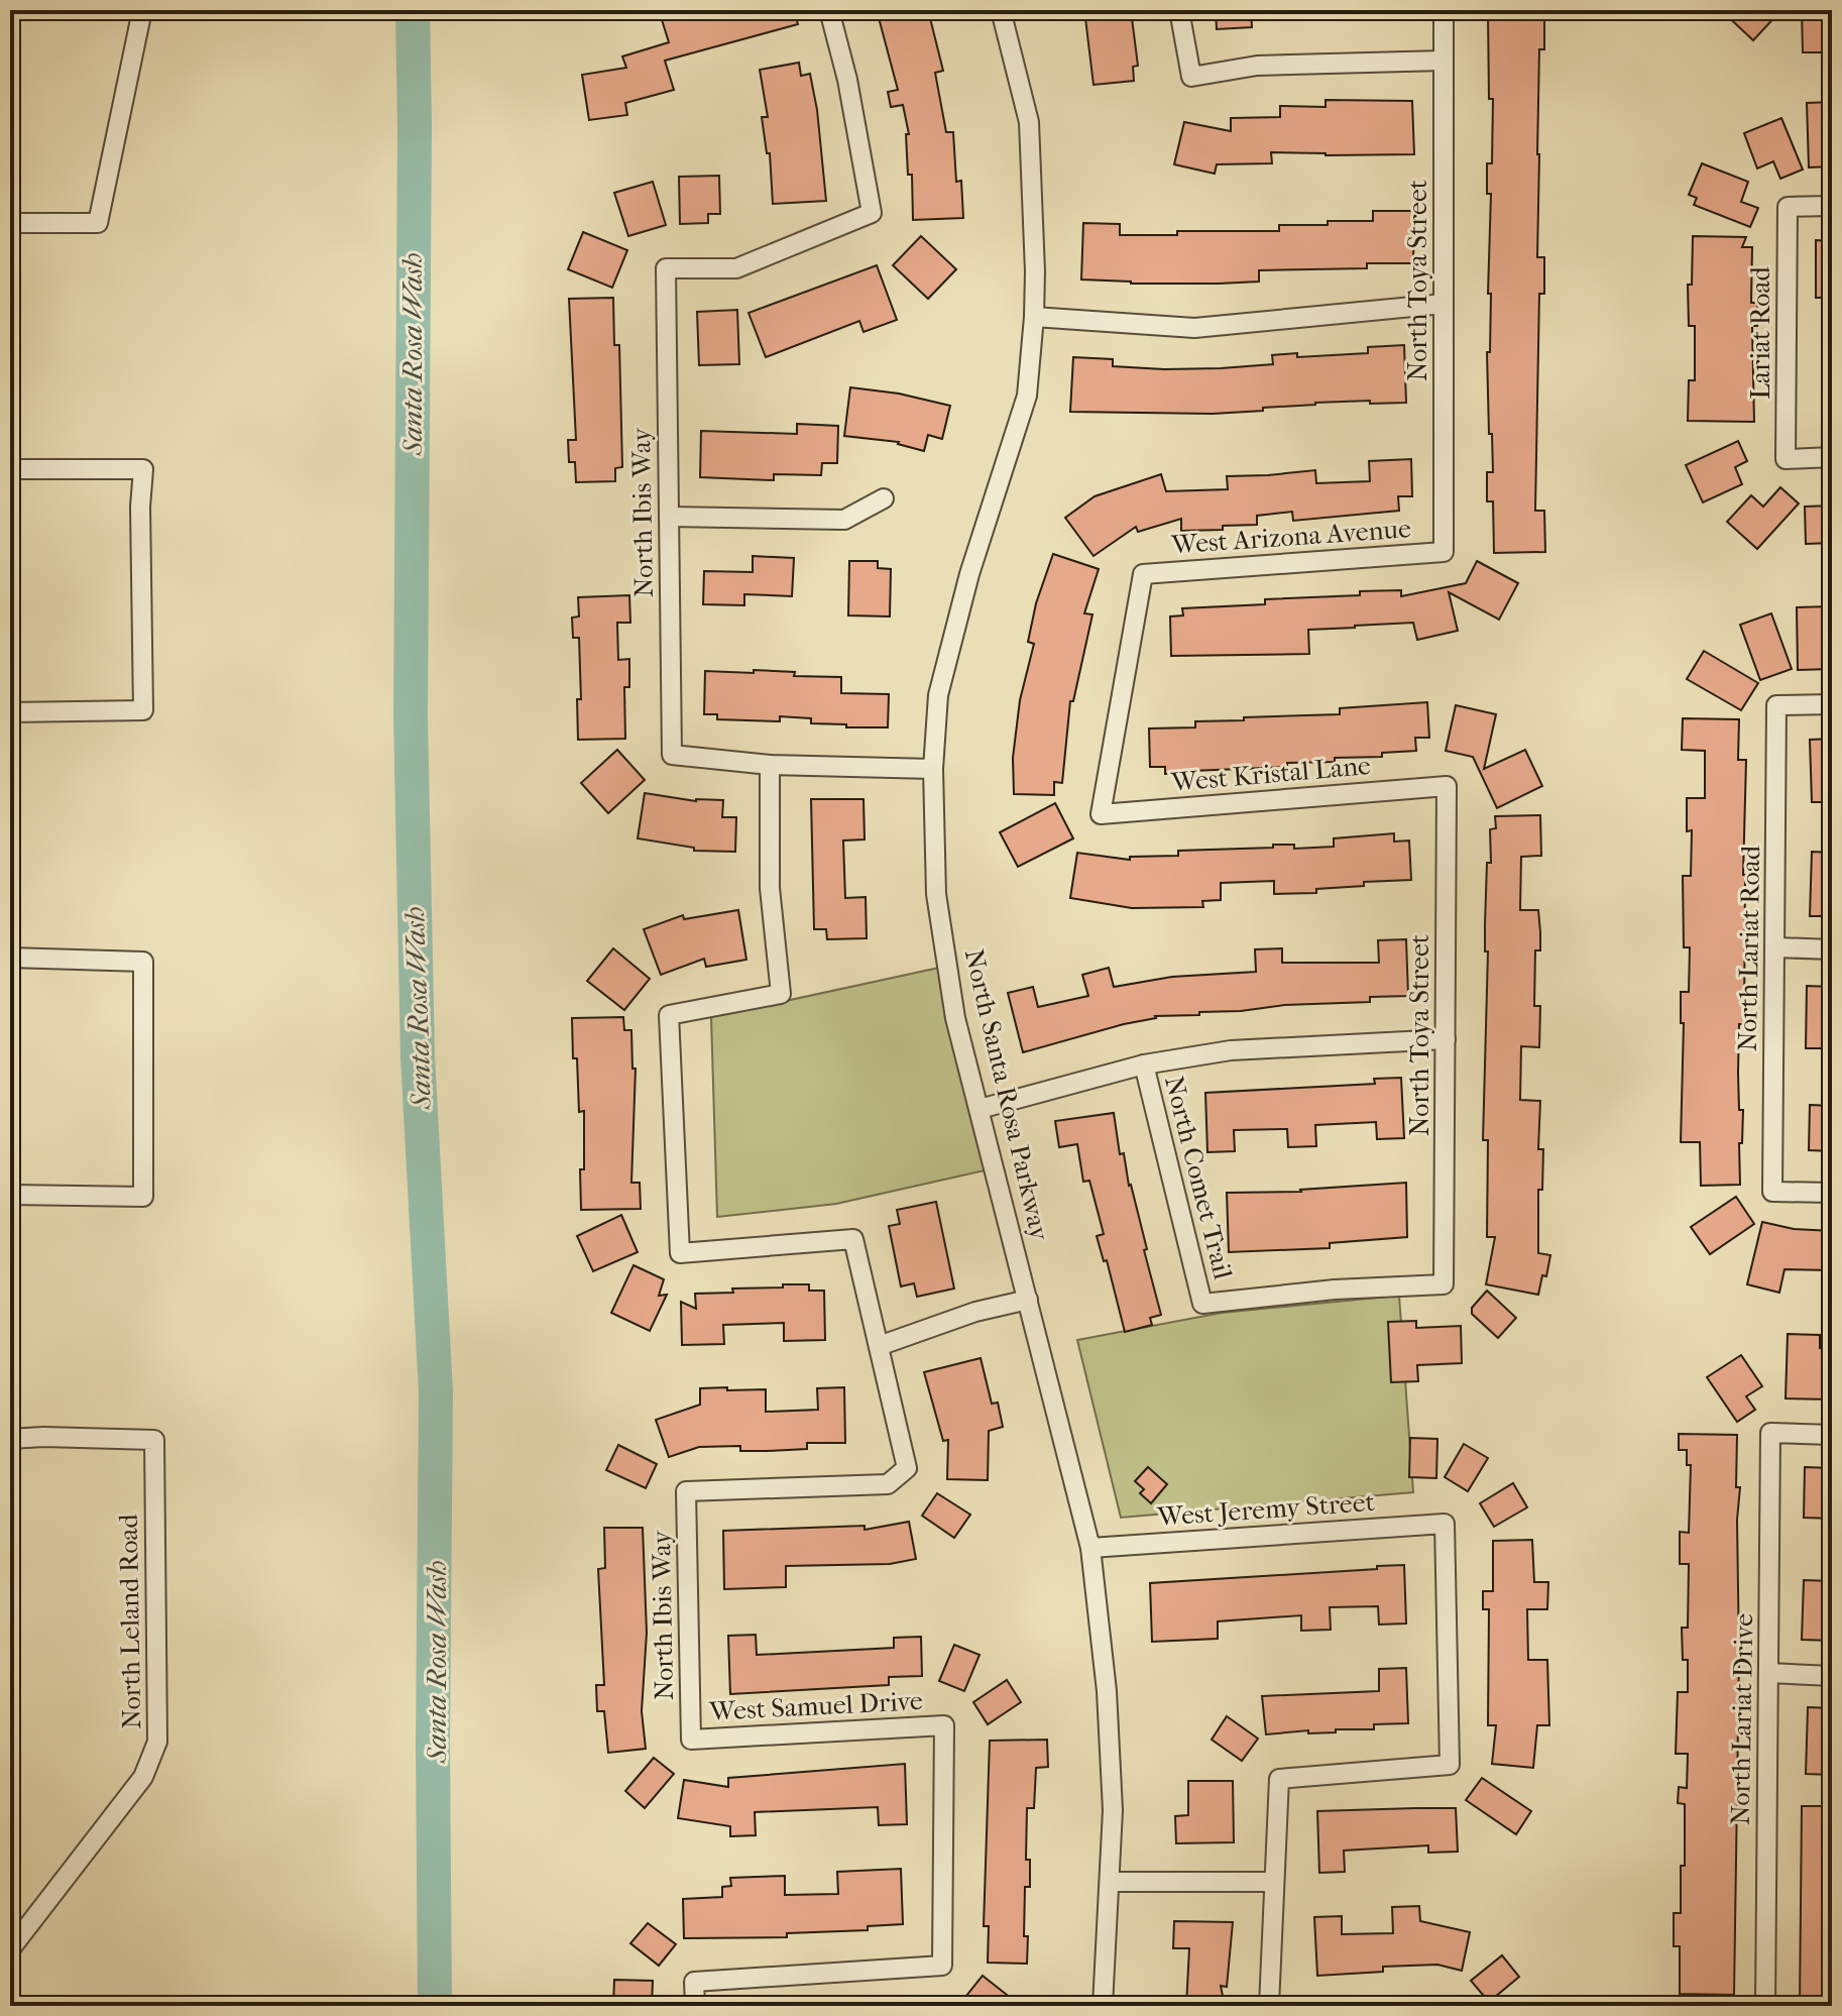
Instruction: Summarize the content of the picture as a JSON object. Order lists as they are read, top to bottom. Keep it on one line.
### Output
{"streets":{"street":["North Toya Street","Lariat Road","North Ibis Way","West Arizona Avenue","West Kristal Lane","North Lariat Road","North Santa Rosa Parkway","North Comet Trail","West Jeremy Street","North Leland Road","West Samuel Drive","North Lariat Drive"]},"crossings":[["North Toya Street","West Arizona Avenue"],["North Toya Street","West Kristal Lane"],["North Toya Street","North Comet Trail"],["North Ibis Way","West Samuel Drive"],["West Arizona Avenue","West Kristal Lane"],["North Santa Rosa Parkway","West Jeremy Street"]],"water":["Santa Rosa Wash"]}
